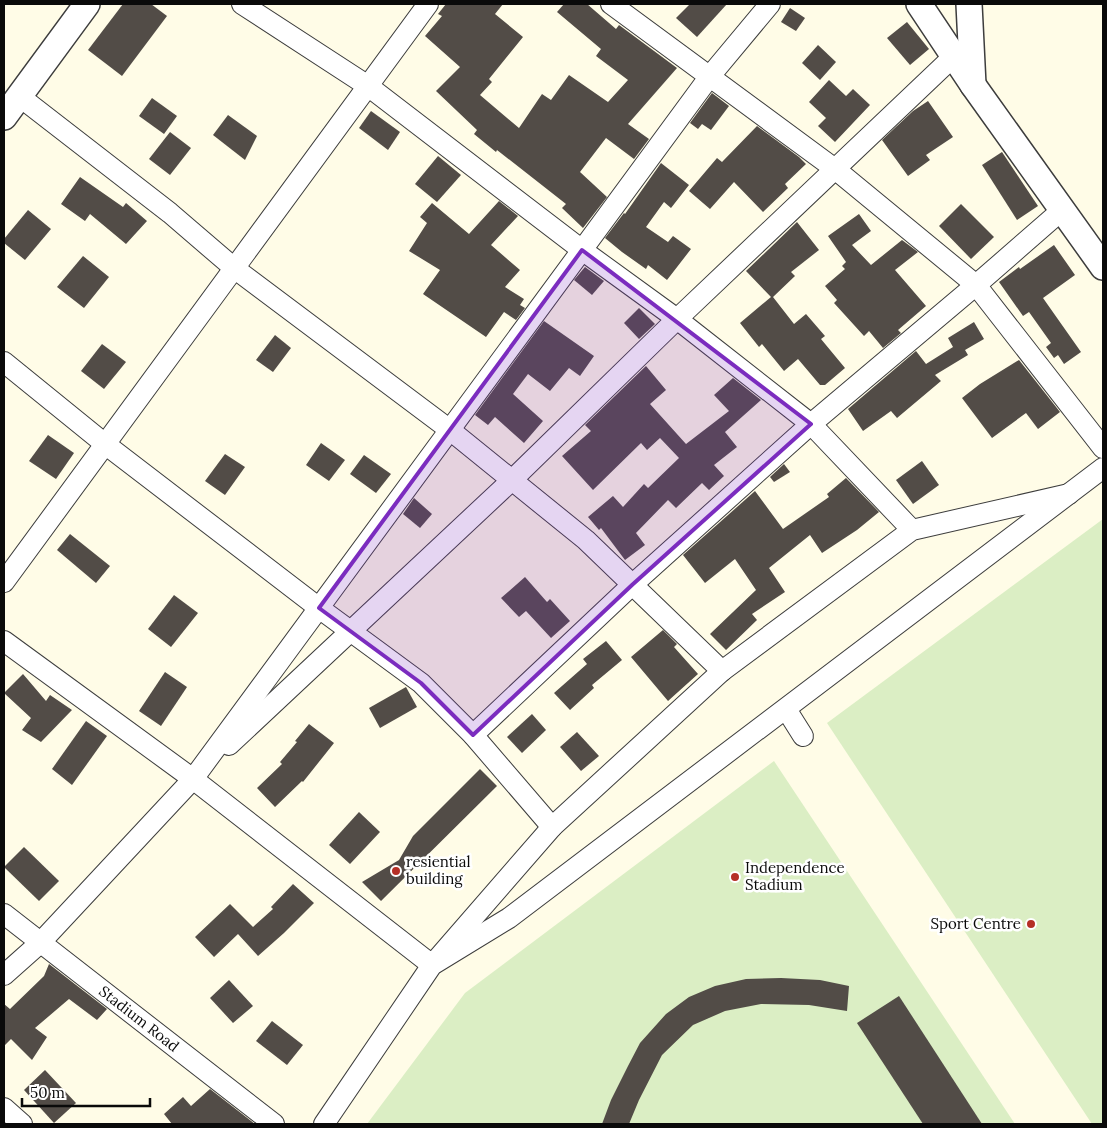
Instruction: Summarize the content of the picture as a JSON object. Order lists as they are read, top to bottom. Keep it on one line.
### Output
{"streets":{"street":["Stadium Road"]},"places":["resiential building","Independence Stadium","Sport Centre"],"scale_bar":"50 m"}
